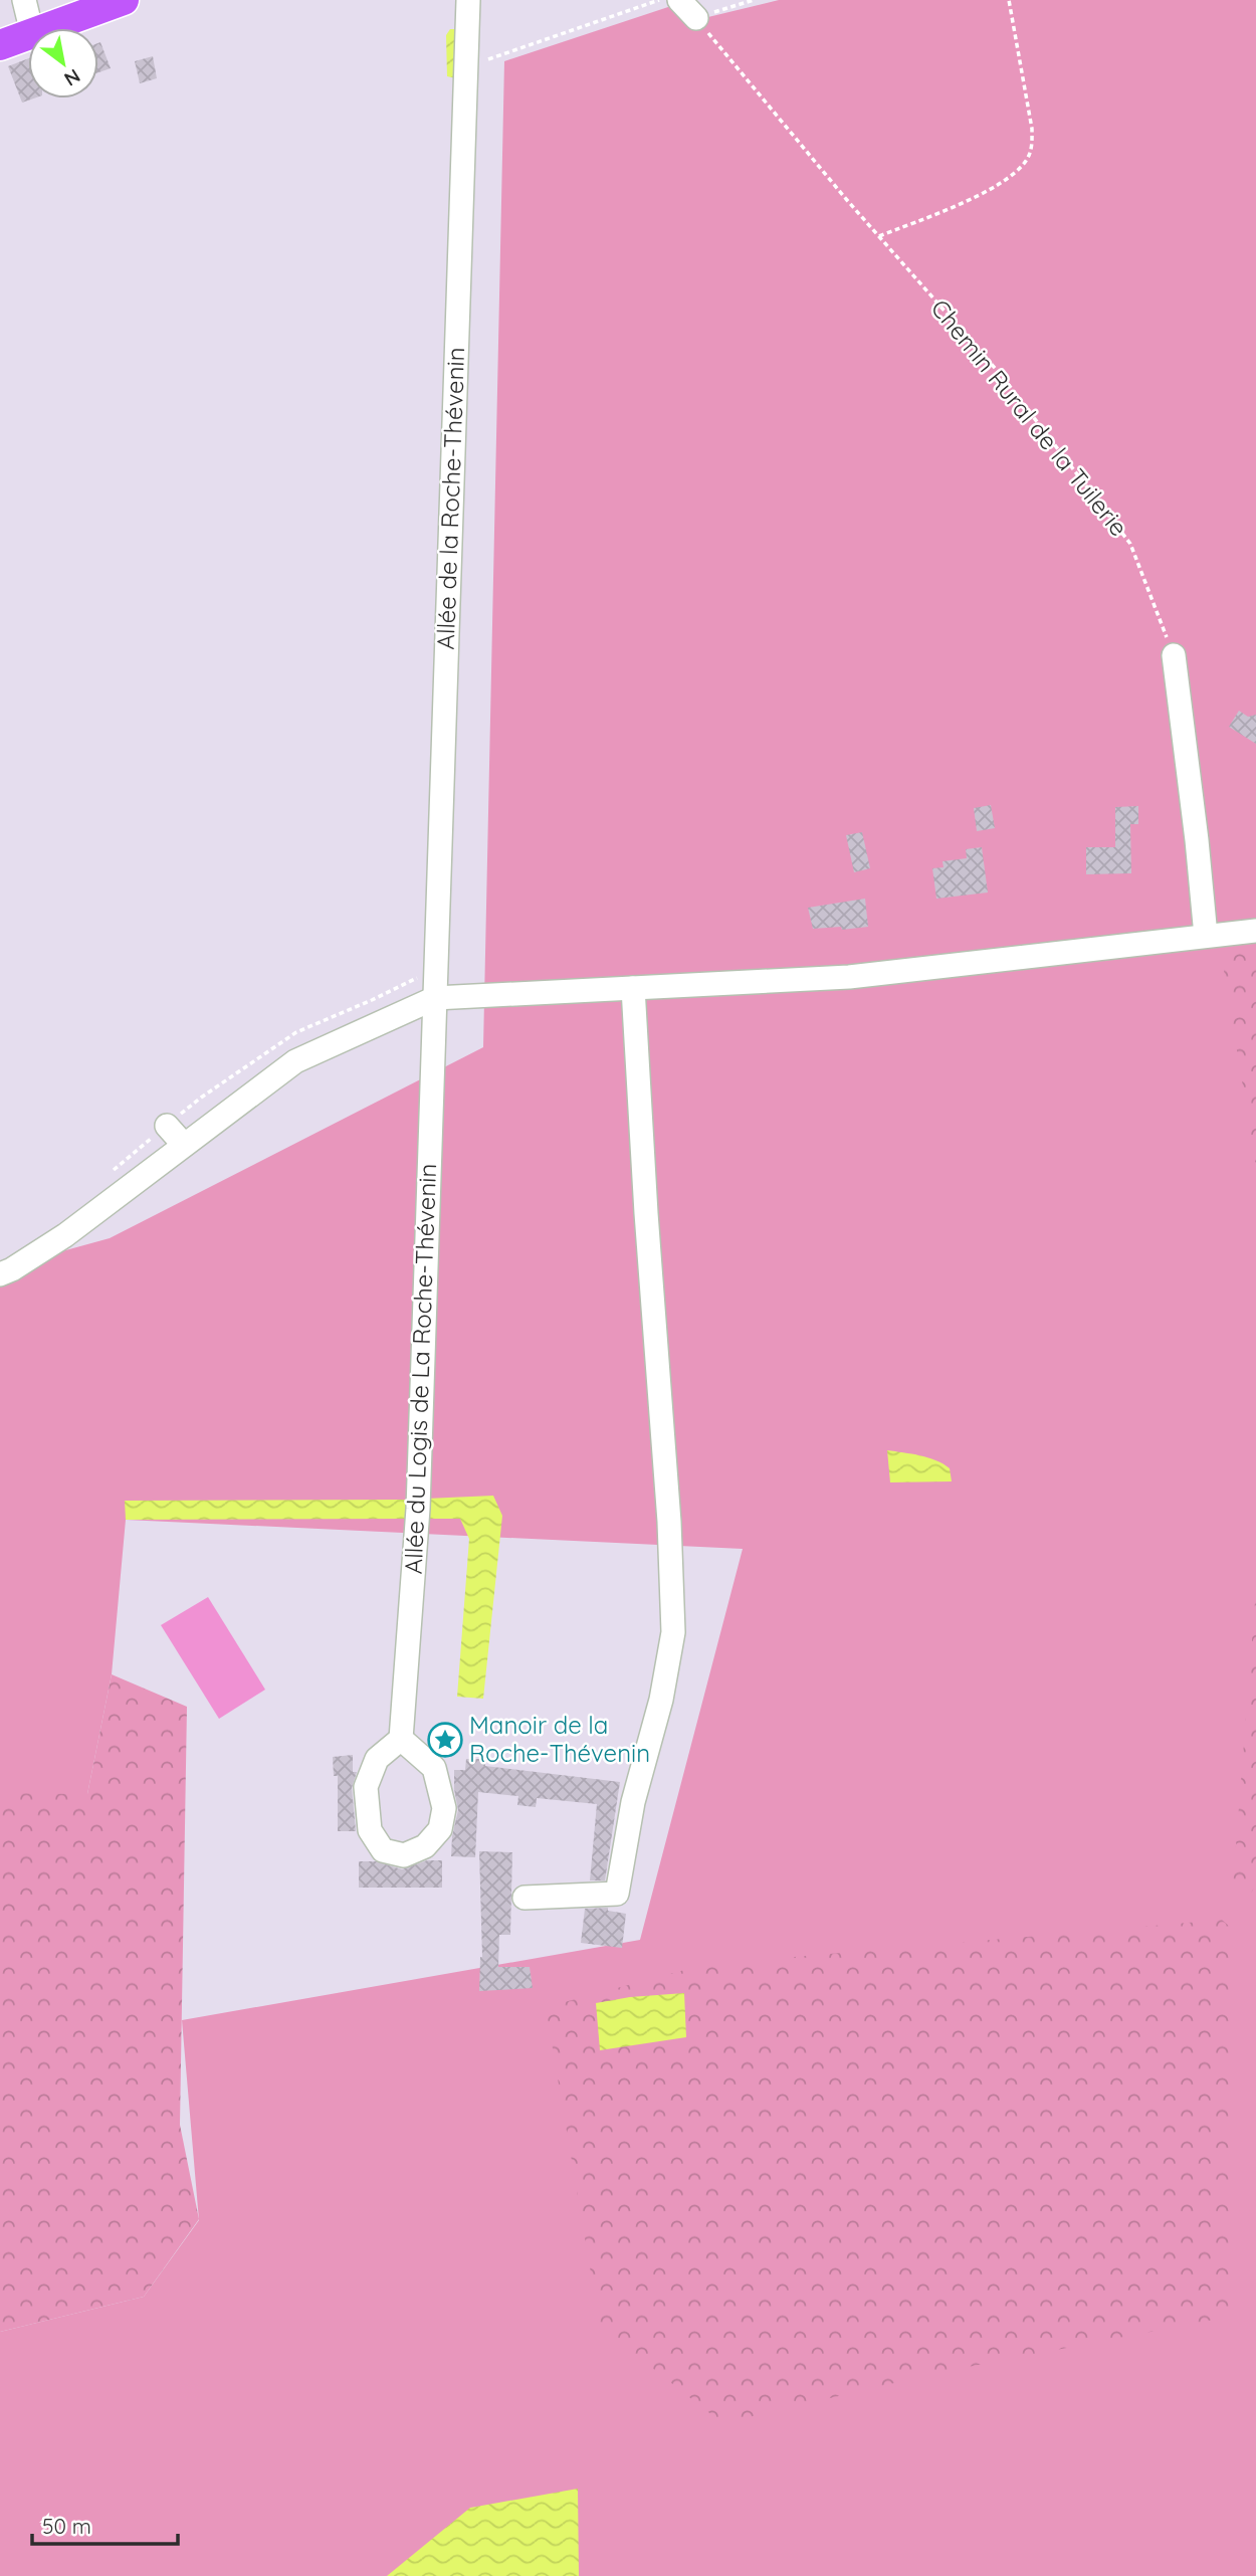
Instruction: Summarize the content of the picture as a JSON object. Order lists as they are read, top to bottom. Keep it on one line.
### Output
{"streets":{"street":["Allée de la Roche-Thévenin","Allée du Logis de La Roche-Thévenin"],"path":["Chemin Rural de la Tuilerie"]},"crossings":[["Allée de la Roche-Thévenin","Allée du Logis de La Roche-Thévenin"]],"places":{"place":["Manoir de la Roche-Thévenin"]},"scale_bar":"50 m","north":"bottom right"}
